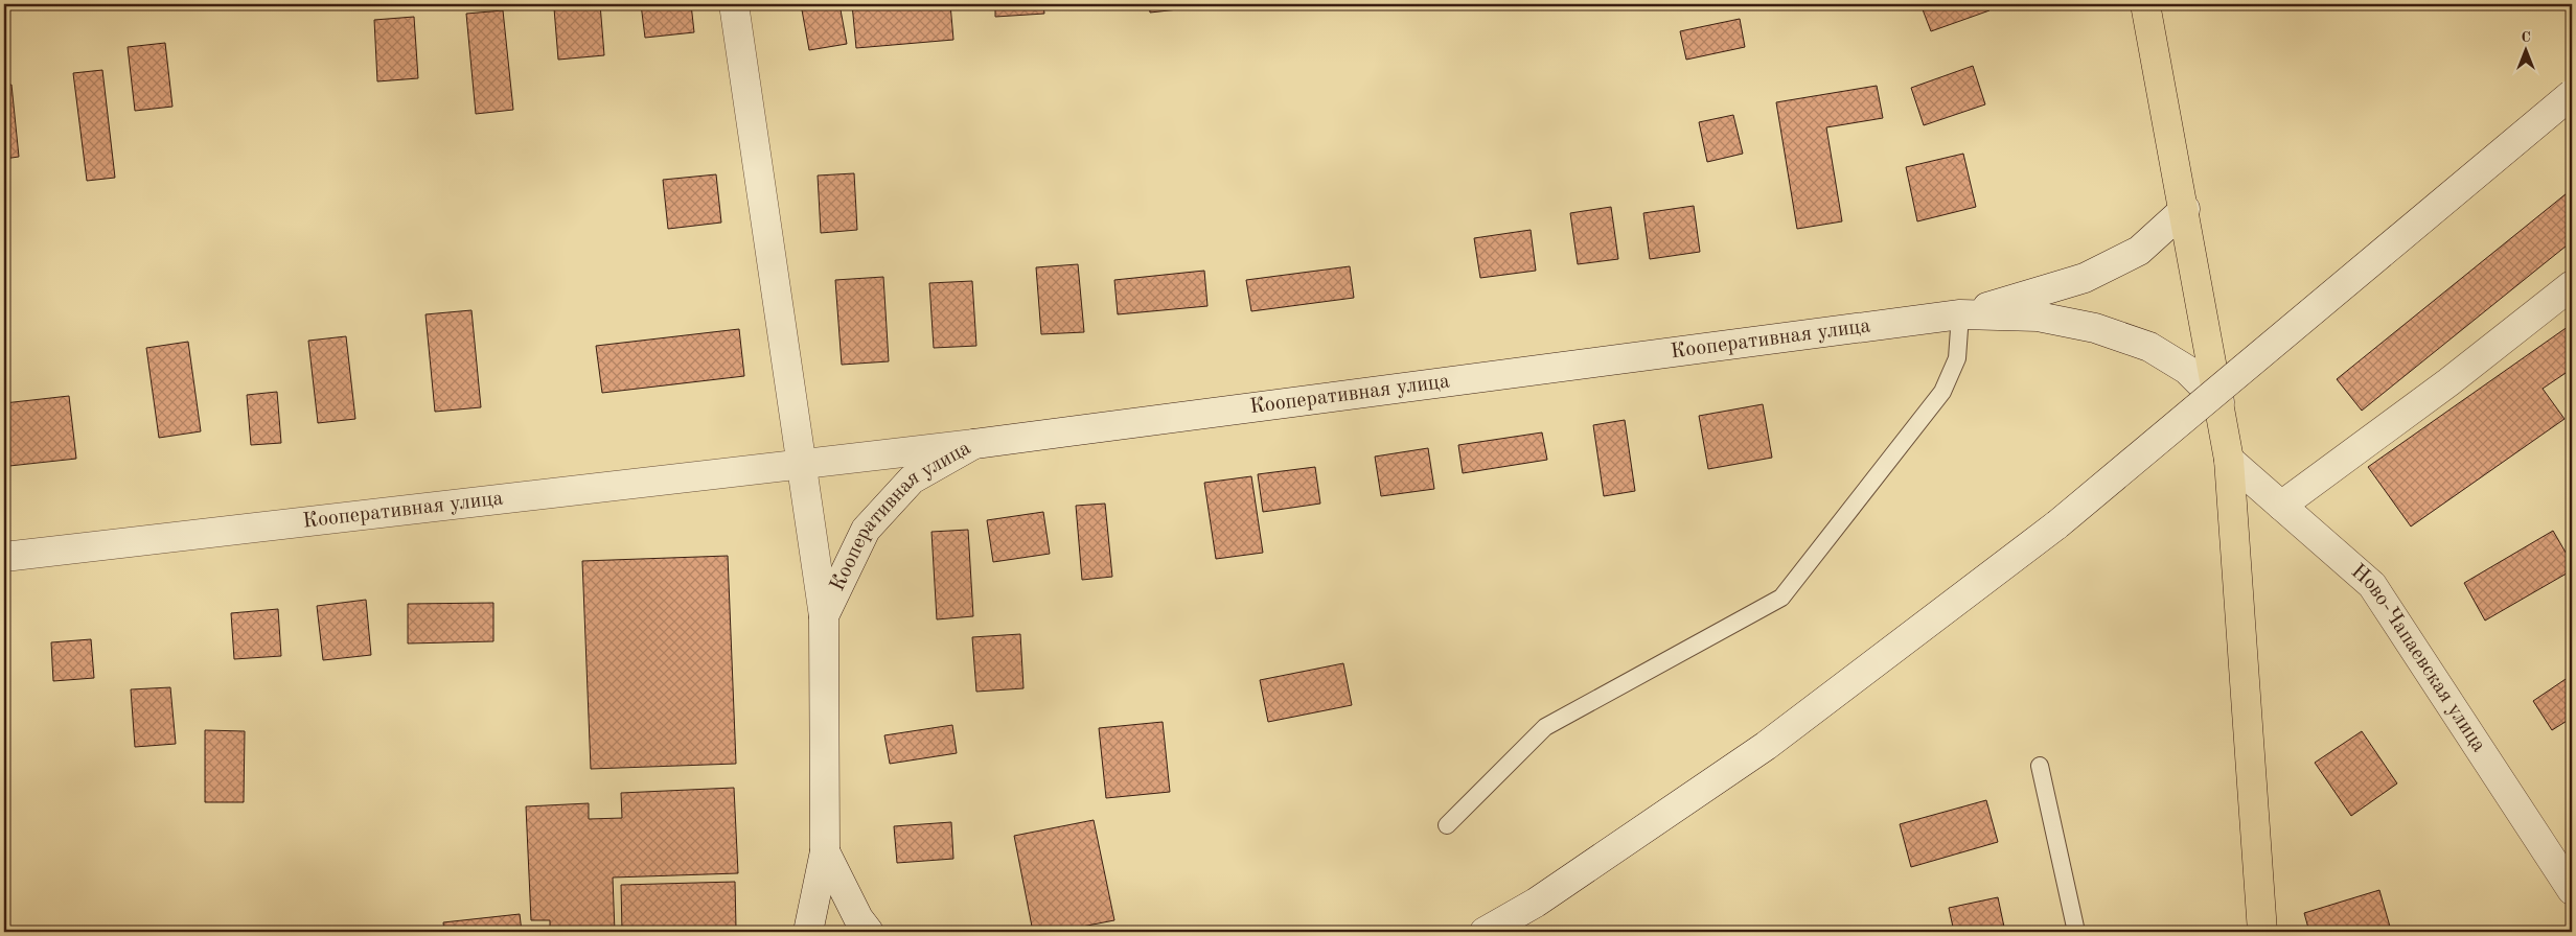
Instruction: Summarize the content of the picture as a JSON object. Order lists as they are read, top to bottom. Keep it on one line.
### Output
{"streets":{"main road":["Кооперативная улица","Ново-Чапаевская улица"]},"north":"top"}
